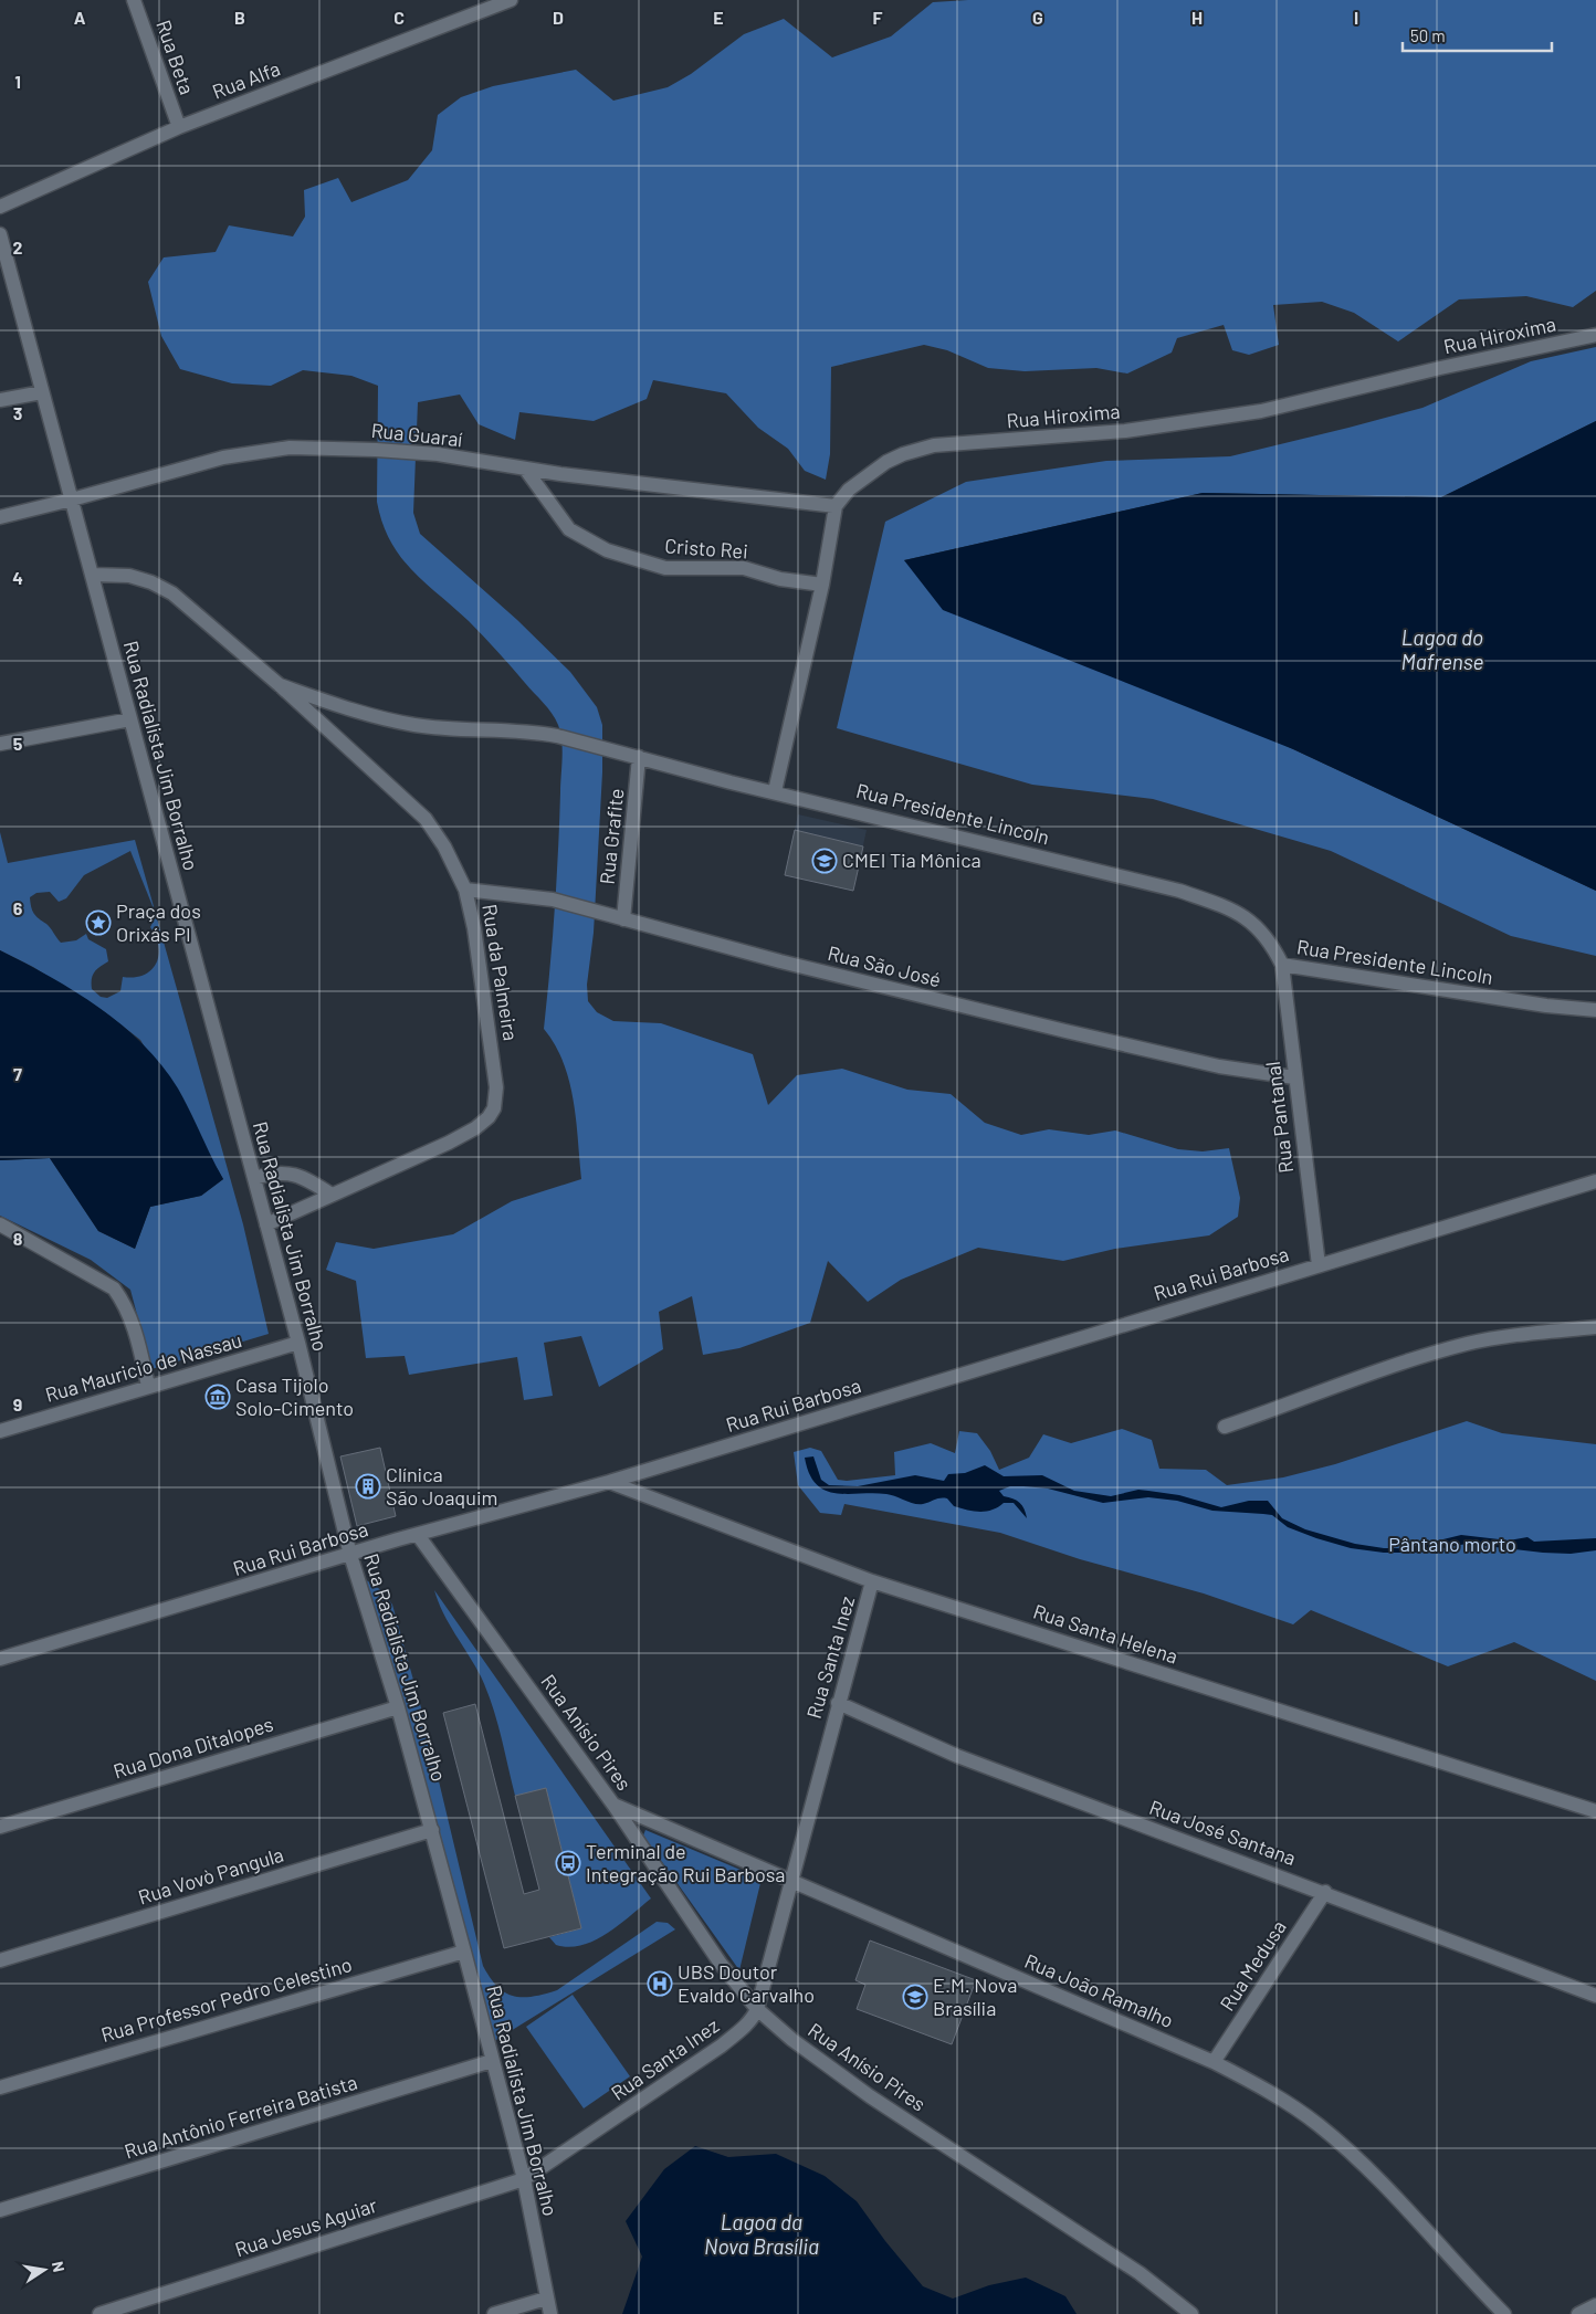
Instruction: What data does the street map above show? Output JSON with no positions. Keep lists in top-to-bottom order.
{
  "streets": {
    "street": [
      "Rua Beta",
      "Rua Alfa",
      "Rua Hiroxima",
      "Rua Guaraí",
      "Cristo Rei",
      "Rua Radialista Jim Borralho",
      "Rua Presidente Lincoln",
      "Rua Grafite",
      "Rua São José",
      "Rua da Palmeira",
      "Rua Pantanal",
      "Rua Rui Barbosa",
      "Rua Mauricio de Nassau",
      "Rua Santa Helena",
      "Rua Santa Inez",
      "Rua Anísio Pires",
      "Rua Dona Ditalopes",
      "Rua José Santana",
      "Rua Vovò Pangula",
      "Rua Medusa",
      "Rua João Ramalho",
      "Rua Professor Pedro Celestino",
      "Rua Antônio Ferreira Batista",
      "Rua Jesus Aguiar"
    ]
  },
  "crossings": [
    ["Rua Beta", "Rua Alfa"],
    ["Rua Hiroxima", "Rua Guaraí"],
    ["Rua Guaraí", "Cristo Rei"],
    ["Rua Guaraí", "Rua Radialista Jim Borralho"],
    ["Rua Radialista Jim Borralho", "Rua da Palmeira"],
    ["Rua Radialista Jim Borralho", "Rua Rui Barbosa"],
    ["Rua Radialista Jim Borralho", "Rua Mauricio de Nassau"],
    ["Rua Radialista Jim Borralho", "Rua Santa Inez"],
    ["Rua Radialista Jim Borralho", "Rua Dona Ditalopes"],
    ["Rua Radialista Jim Borralho", "Rua Vovò Pangula"],
    ["Rua Radialista Jim Borralho", "Rua Professor Pedro Celestino"],
    ["Rua Radialista Jim Borralho", "Rua Antônio Ferreira Batista"],
    ["Rua Radialista Jim Borralho", "Rua Jesus Aguiar"],
    ["Rua Presidente Lincoln", "Rua Grafite"],
    ["Rua Presidente Lincoln", "Rua da Palmeira"],
    ["Rua Presidente Lincoln", "Rua Pantanal"],
    ["Rua Grafite", "Rua São José"],
    ["Rua São José", "Rua da Palmeira"],
    ["Rua São José", "Rua Pantanal"],
    ["Rua Pantanal", "Rua Rui Barbosa"],
    ["Rua Rui Barbosa", "Rua Santa Helena"],
    ["Rua Rui Barbosa", "Rua Anísio Pires"],
    ["Rua Santa Helena", "Rua Santa Inez"],
    ["Rua Santa Inez", "Rua Anísio Pires"],
    ["Rua Santa Inez", "Rua José Santana"],
    ["Rua Santa Inez", "Rua João Ramalho"],
    ["Rua Santa Inez", "Rua Jesus Aguiar"],
    ["Rua Anísio Pires", "Rua João Ramalho"],
    ["Rua José Santana", "Rua Medusa"],
    ["Rua Medusa", "Rua João Ramalho"]
  ],
  "water": ["Lagoa do Mafrense", "Lagoa da Nova Brasília"],
  "parks": ["Pântano morto"],
  "places": {
    "school or university": ["CMEI Tia Mônica", "E.M. Nova Brasília"],
    "place": ["Praça dos Orixás PI"],
    "museum": ["Casa Tijolo Solo-Cimento"],
    "building": ["Clínica São Joaquim"],
    "bus stop": ["Terminal de Integração Rui Barbosa"],
    "hospital": ["UBS Doutor Evaldo Carvalho"]
  },
  "scale_bar": "50 m",
  "north": "right",
  "grid": {
    "columns": [
      "A",
      "B",
      "C",
      "D",
      "E",
      "F",
      "G",
      "H",
      "I"
    ],
    "rows": [
      "1",
      "2",
      "3",
      "4",
      "5",
      "6",
      "7",
      "8",
      "9"
    ]
  }
}
